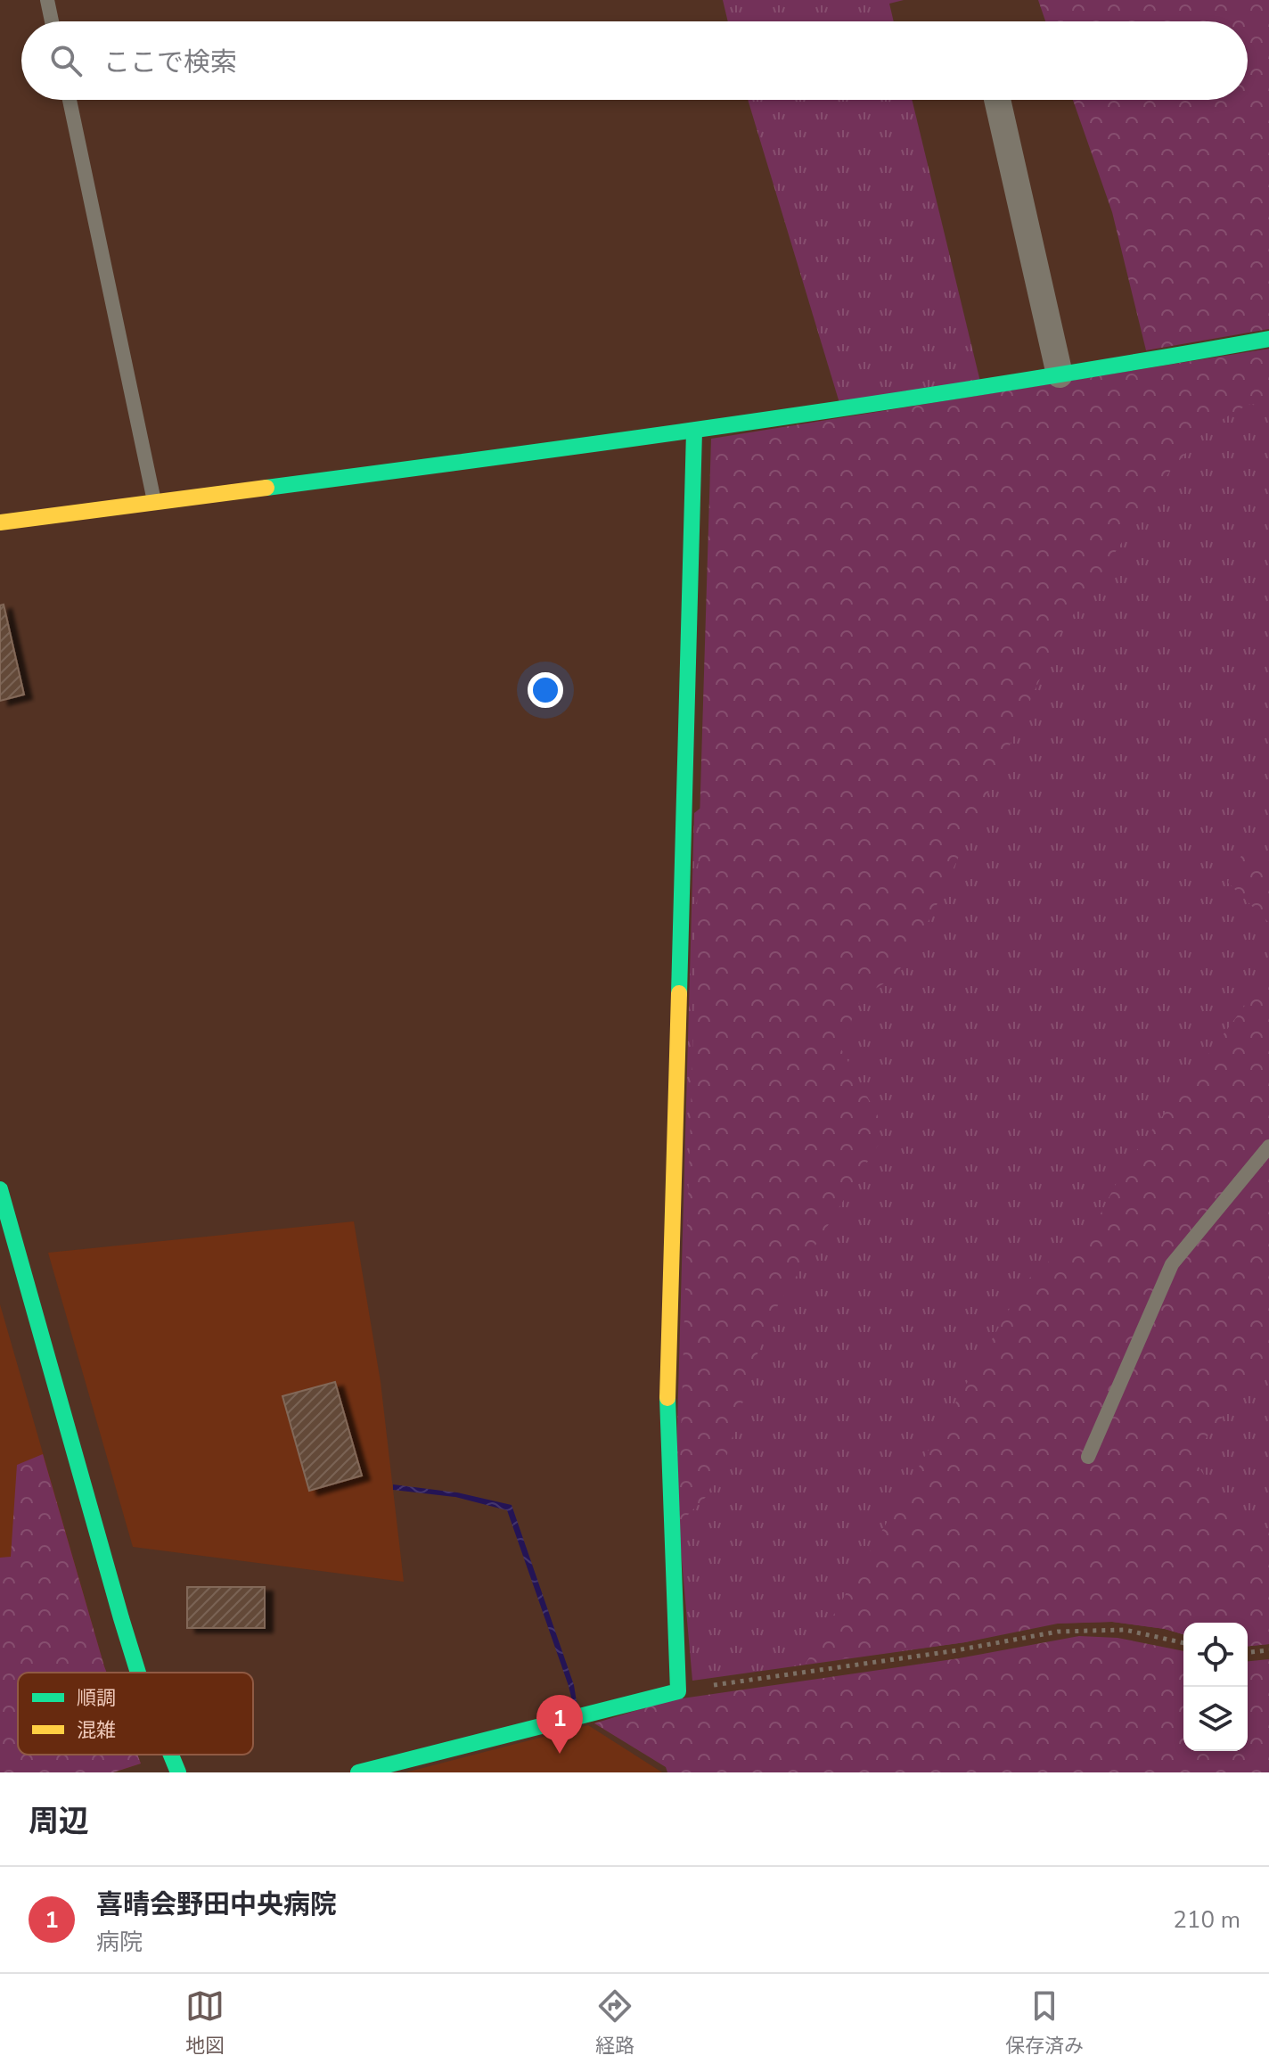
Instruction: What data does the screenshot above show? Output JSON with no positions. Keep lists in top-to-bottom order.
{
  "legend": ["順調", "混雑"],
  "page": {
    "search": "ここで検索",
    "pins": "1",
    "heading": "周辺",
    "list": [
      {
        "mark": "1",
        "name": "喜晴会野田中央病院",
        "note": "病院",
        "value": "210 m"
      }
    ],
    "nav": ["地図", "経路", "保存済み"]
  }
}
